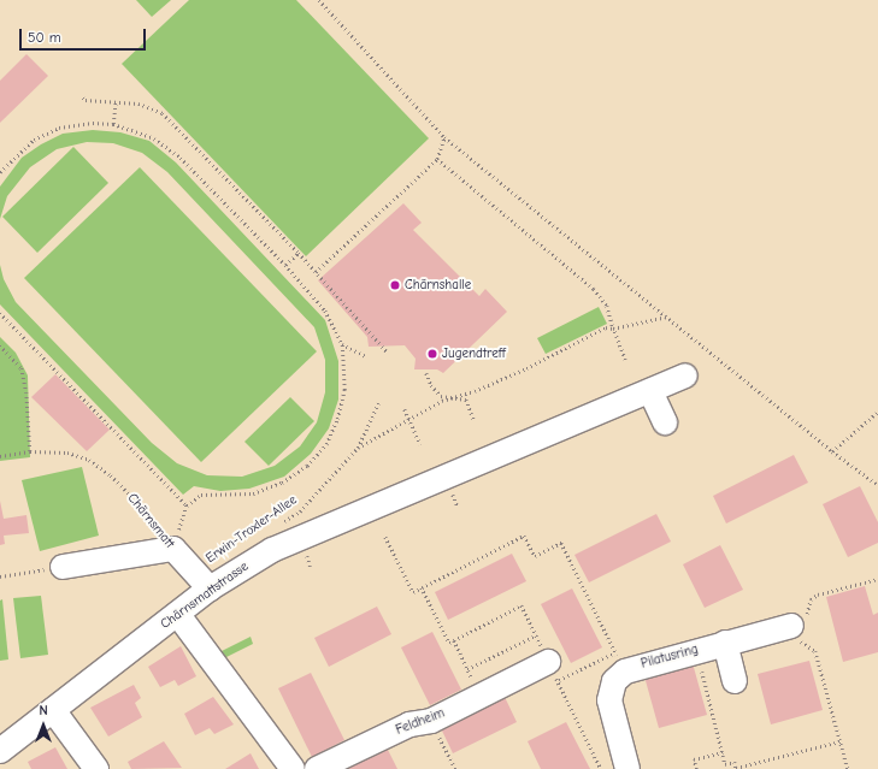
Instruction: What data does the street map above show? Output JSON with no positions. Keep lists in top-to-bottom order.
{
  "streets": {
    "street": [
      "Chärnsmatt",
      "Chärnsmattstrasse",
      "Pilatusring",
      "Feldheim"
    ],
    "path": ["Erwin-Troxler-Allee"]
  },
  "crossings": [
    ["Chärnsmatt", "Chärnsmattstrasse"]
  ],
  "places": ["Chärnshalle", "Jugendtreff"],
  "scale_bar": "50 m",
  "north": "top"
}
